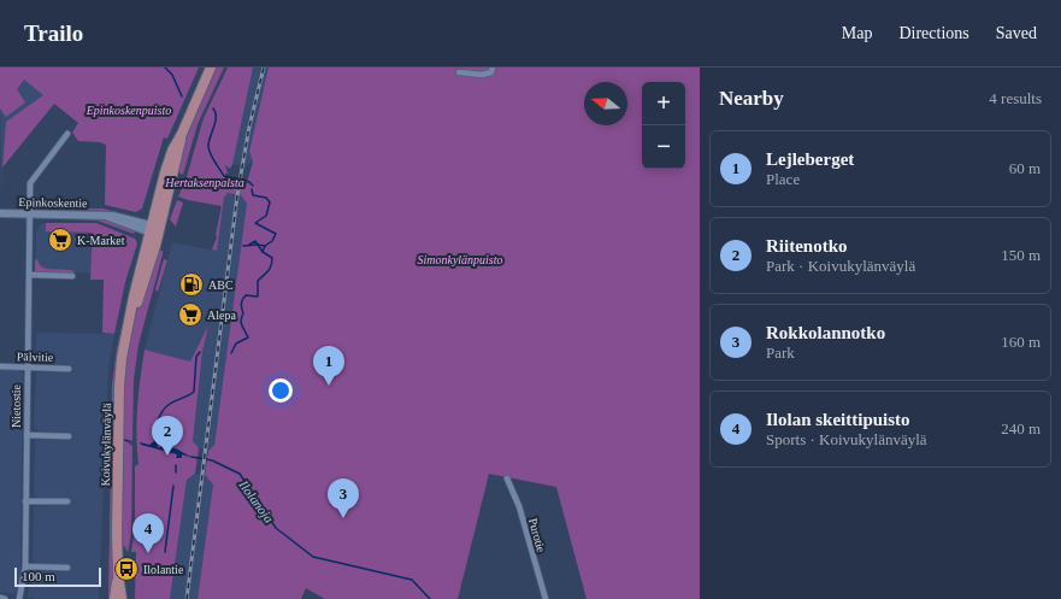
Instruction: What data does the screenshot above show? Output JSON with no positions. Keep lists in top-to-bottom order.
{
  "streets": {
    "main road": ["Koivukylänväylä"],
    "street": [
      "Epinkoskentie",
      "Pälvitie",
      "Nietostie",
      "Purotie"
    ]
  },
  "crossings": [
    ["Epinkoskentie", "Nietostie"],
    ["Epinkoskentie", "Koivukylänväylä"],
    ["Pälvitie", "Nietostie"]
  ],
  "water": ["Ilolanoja"],
  "parks": ["Epinkoskenpuisto", "Hertaksenpalsta", "Simonkylänpuisto"],
  "places": {
    "supermarket": ["K-Market", "Alepa"],
    "fuel station": ["ABC"],
    "bus stop": ["Ilolantie"]
  },
  "scale_bar": "100 m",
  "north": "left",
  "page": {
    "header": "Trailo",
    "nav": ["Map", "Directions", "Saved"],
    "heading": ["Nearby", "4 results"],
    "map_buttons": ["+", "−"],
    "list": [
      {
        "mark": "1",
        "name": "Lejleberget",
        "note": "Place",
        "value": "60 m"
      },
      {
        "mark": "2",
        "name": "Riitenotko",
        "note": "Park · Koivukylänväylä",
        "value": "150 m"
      },
      {
        "mark": "3",
        "name": "Rokkolannotko",
        "note": "Park",
        "value": "160 m"
      },
      {
        "mark": "4",
        "name": "Ilolan skeittipuisto",
        "note": "Sports · Koivukylänväylä",
        "value": "240 m"
      }
    ],
    "pins": [
      "1",
      "2",
      "3",
      "4"
    ],
    "scale": "100 m"
  }
}
